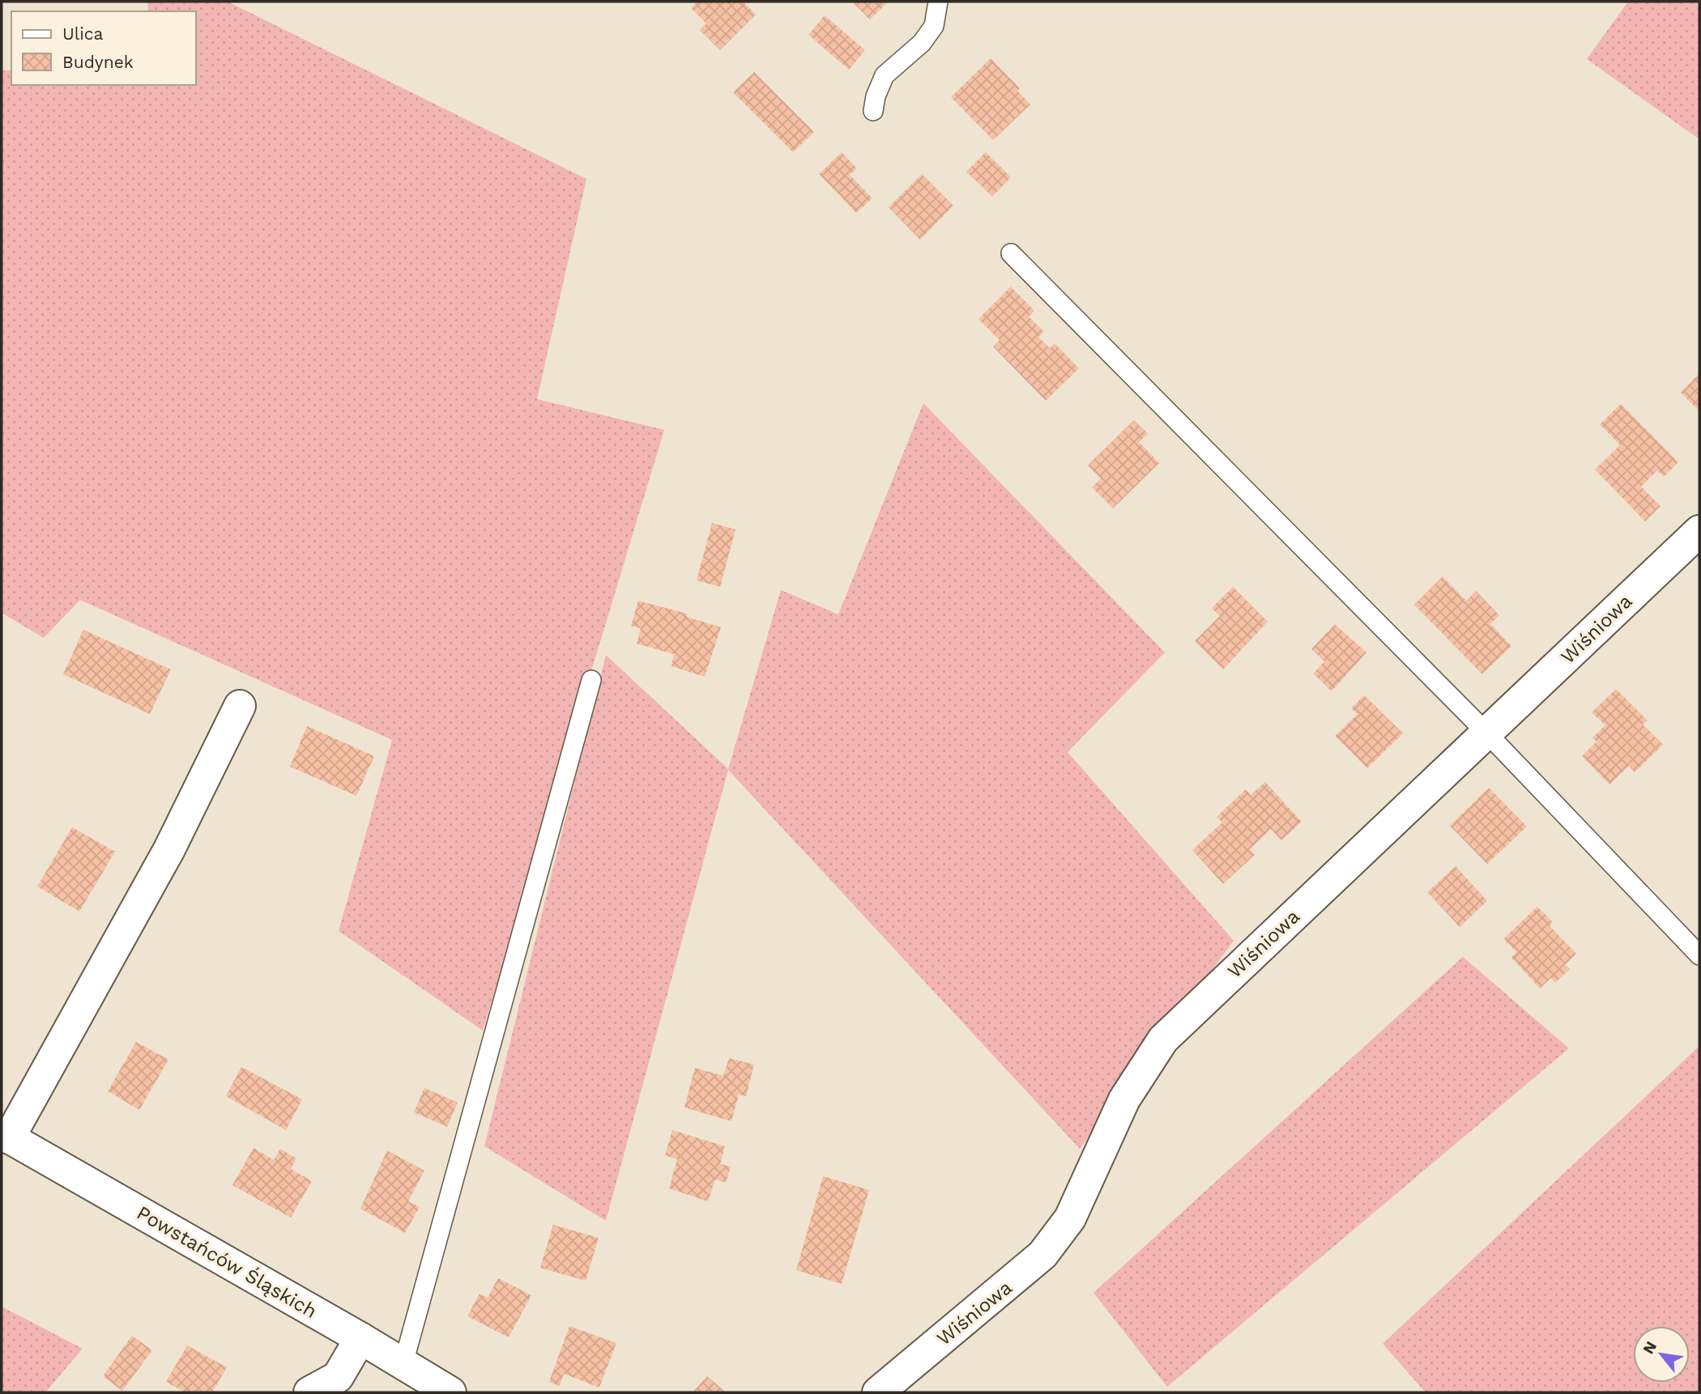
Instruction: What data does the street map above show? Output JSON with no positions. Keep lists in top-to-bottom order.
{
  "streets": {
    "street": ["Wiśniowa", "Powstańców Śląskich"]
  },
  "legend": ["Ulica", "Budynek"],
  "north": "top left"
}
